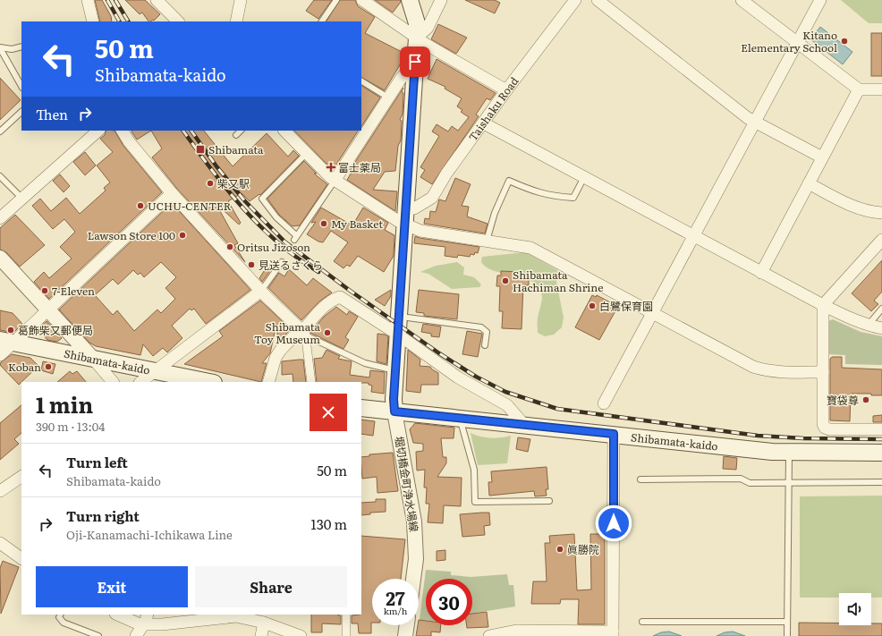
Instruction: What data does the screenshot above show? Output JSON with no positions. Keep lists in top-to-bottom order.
{
  "streets": {
    "main road": ["Shibamata-kaido"],
    "street": ["Taishaku Road", "堀切橋金町浄水場線"]
  },
  "crossings": [
    ["Shibamata-kaido", "堀切橋金町浄水場線"]
  ],
  "places": {
    "other": [
      "Kitano Elementary School",
      "柴又駅",
      "UCHU-CENTER",
      "My Basket",
      "Lawson Store 100",
      "Oritsu Jizoson",
      "見送るさくら",
      "Shibamata Hachiman Shrine",
      "7-Eleven",
      "白鷺保育園",
      "葛飾柴又郵便局",
      "Shibamata Toy Museum",
      "Koban",
      "寶袋尊",
      "眞勝院"
    ],
    "transit": ["Shibamata"],
    "health": ["富士薬局"]
  },
  "page": {
    "turn": ["50 m", "Shibamata-kaido"],
    "then": "Then",
    "heading": ["1 min", "390 m · 13:04"],
    "list": [
      {
        "name": "Turn left",
        "note": "Shibamata-kaido",
        "value": "50 m"
      },
      {
        "name": "Turn right",
        "note": "Oji-Kanamachi-Ichikawa Line",
        "value": "130 m"
      }
    ],
    "buttons": ["Exit", "Share"],
    "speed": "27 km/h",
    "limit": "30"
  }
}
